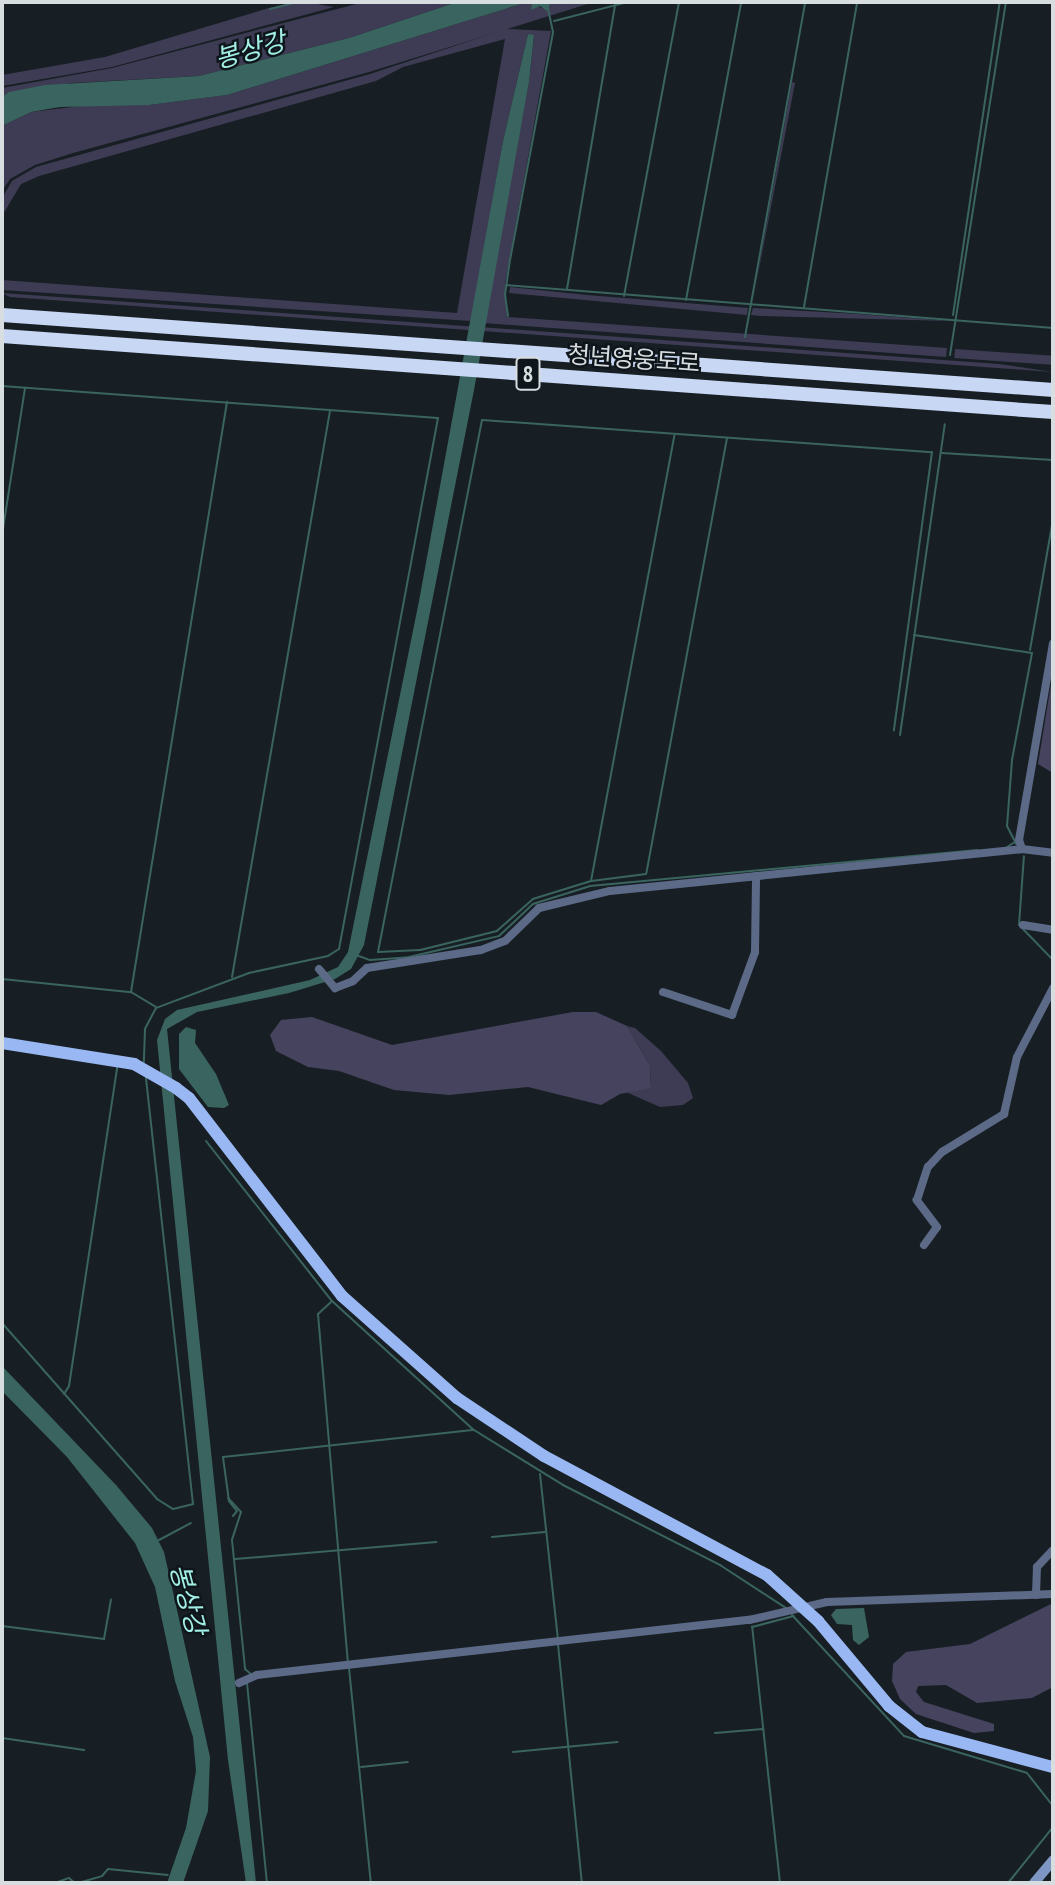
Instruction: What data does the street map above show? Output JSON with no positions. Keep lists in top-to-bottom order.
{
  "streets": {
    "highway": ["청년영웅도로", "8"]
  },
  "water": ["봉상강"]
}
